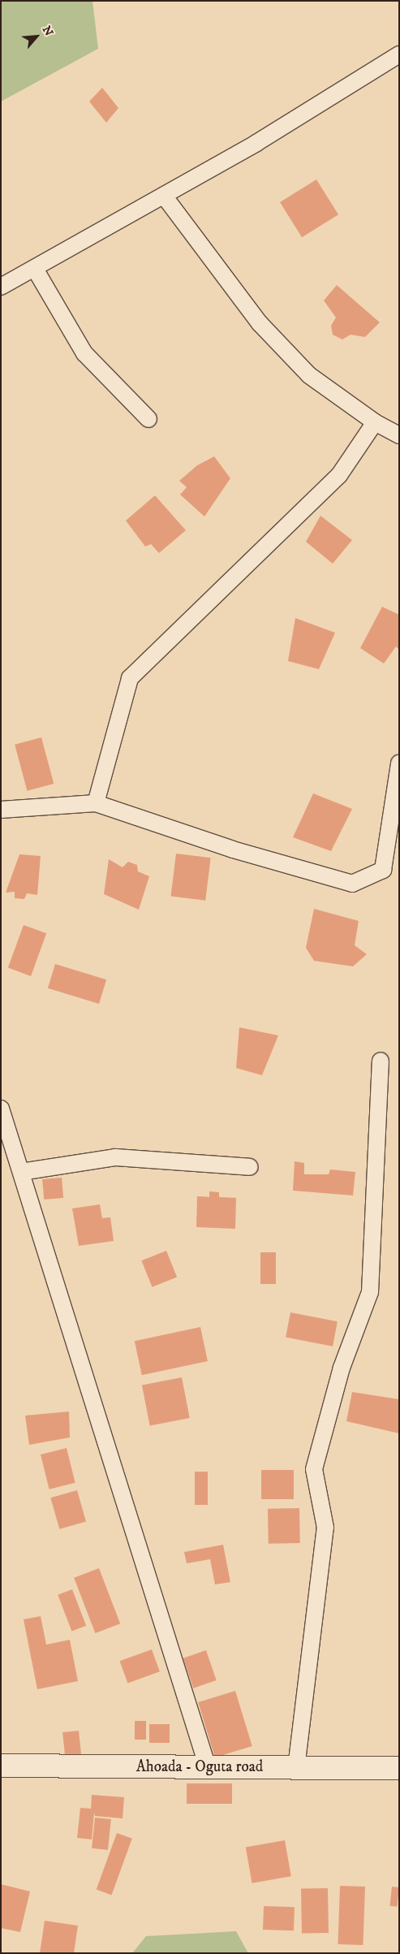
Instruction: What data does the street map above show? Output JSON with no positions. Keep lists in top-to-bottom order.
{
  "streets": {
    "main road": ["Ahoada - Oguta road"]
  },
  "north": "top right"
}
